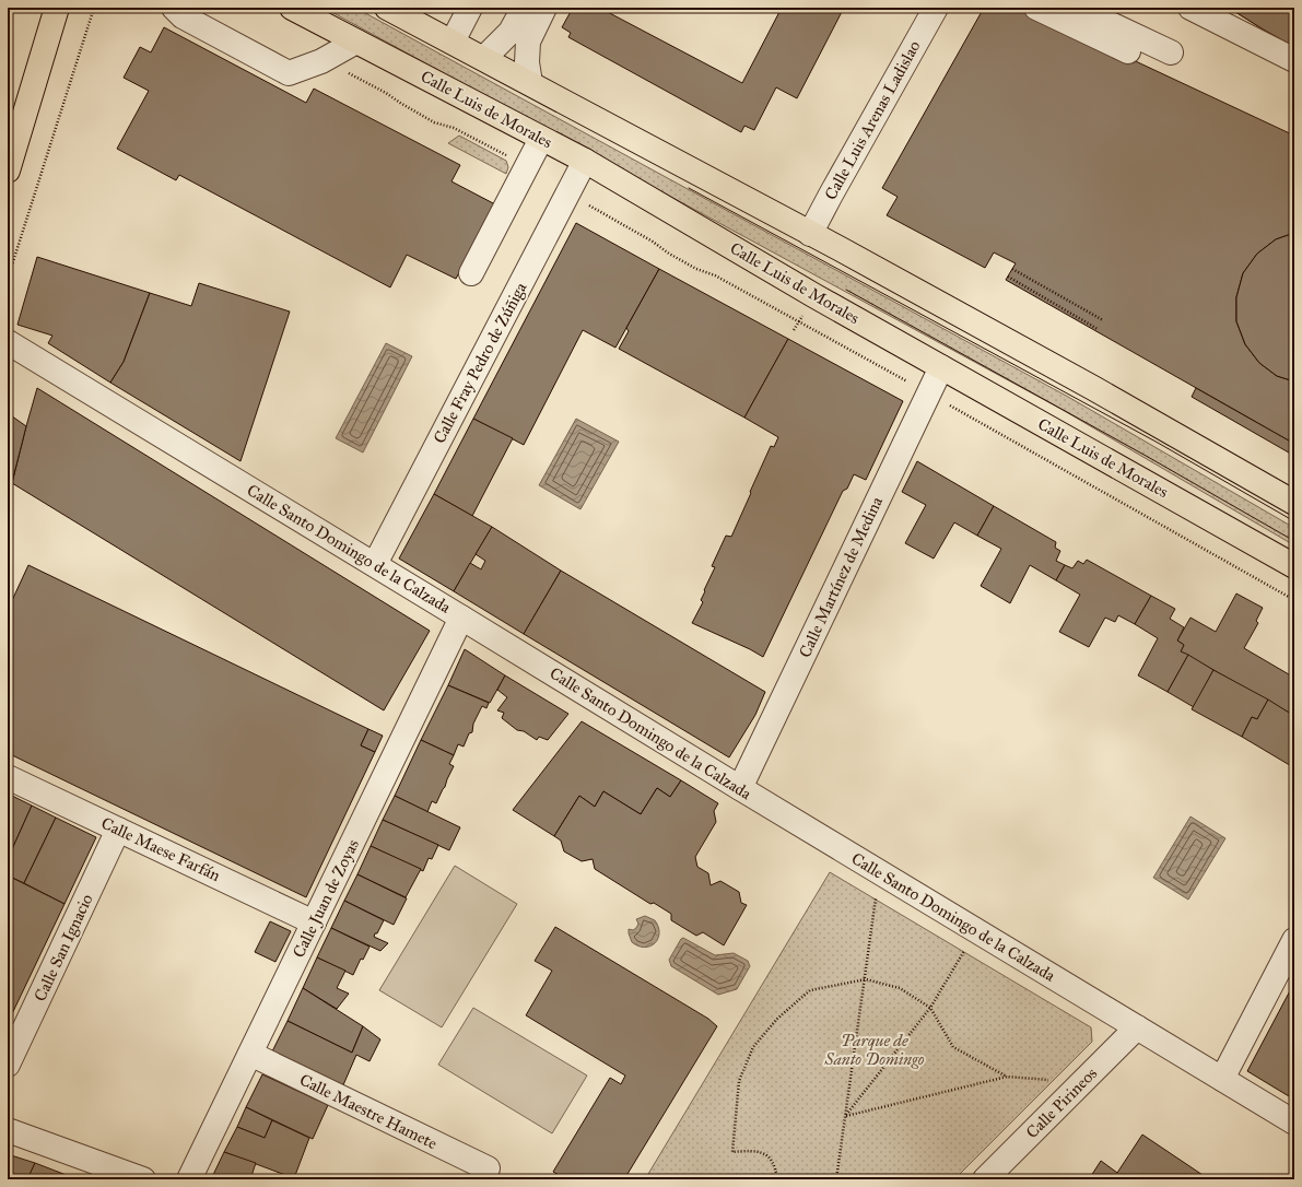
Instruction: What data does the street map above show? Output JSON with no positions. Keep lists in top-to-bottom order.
{
  "streets": {
    "main road": ["Calle Luis de Morales"],
    "street": [
      "Calle Luis Arenas Ladislao",
      "Calle Fray Pedro de Zúñiga",
      "Calle Santo Domingo de la Calzada",
      "Calle Martínez de Medina",
      "Calle Maese Farfán",
      "Calle Juan de Zoyas",
      "Calle San Ignacio",
      "Calle Pirineos",
      "Calle Maestre Hamete"
    ]
  },
  "crossings": [
    ["Calle Luis de Morales", "Calle Fray Pedro de Zúñiga"],
    ["Calle Luis de Morales", "Calle Martínez de Medina"],
    ["Calle Fray Pedro de Zúñiga", "Calle Santo Domingo de la Calzada"],
    ["Calle Santo Domingo de la Calzada", "Calle Martínez de Medina"],
    ["Calle Santo Domingo de la Calzada", "Calle Juan de Zoyas"],
    ["Calle Santo Domingo de la Calzada", "Calle Pirineos"],
    ["Calle Maese Farfán", "Calle Juan de Zoyas"],
    ["Calle Maese Farfán", "Calle San Ignacio"],
    ["Calle Juan de Zoyas", "Calle Maestre Hamete"]
  ],
  "parks": ["Parque de Santo Domingo"]
}
